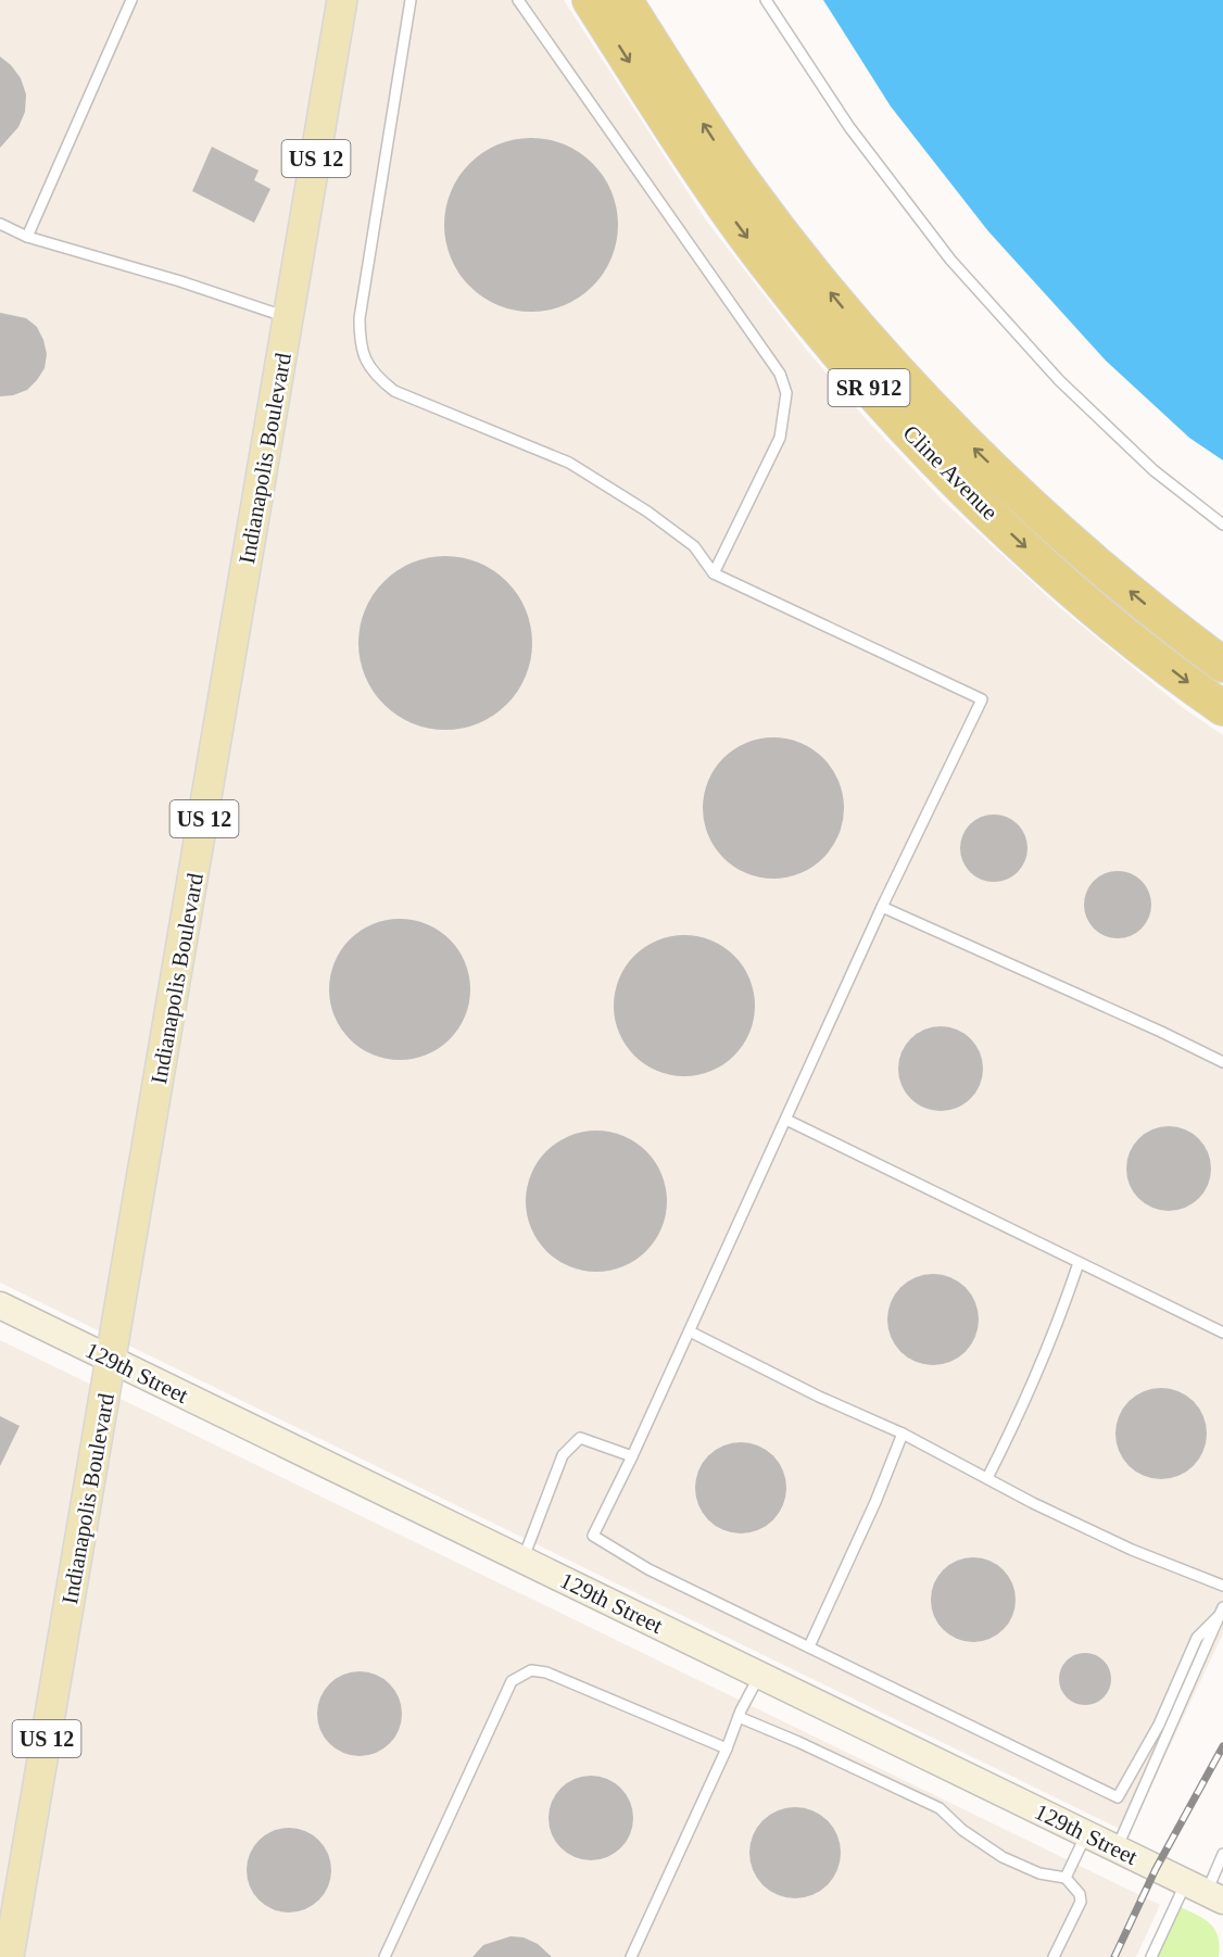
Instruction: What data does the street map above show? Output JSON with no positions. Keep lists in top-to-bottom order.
{
  "streets": {
    "highway": ["SR 912", "Cline Avenue"],
    "main road": ["US 12", "Indianapolis Boulevard", "129th Street"]
  },
  "crossings": [
    ["Indianapolis Boulevard", "129th Street"]
  ]
}
